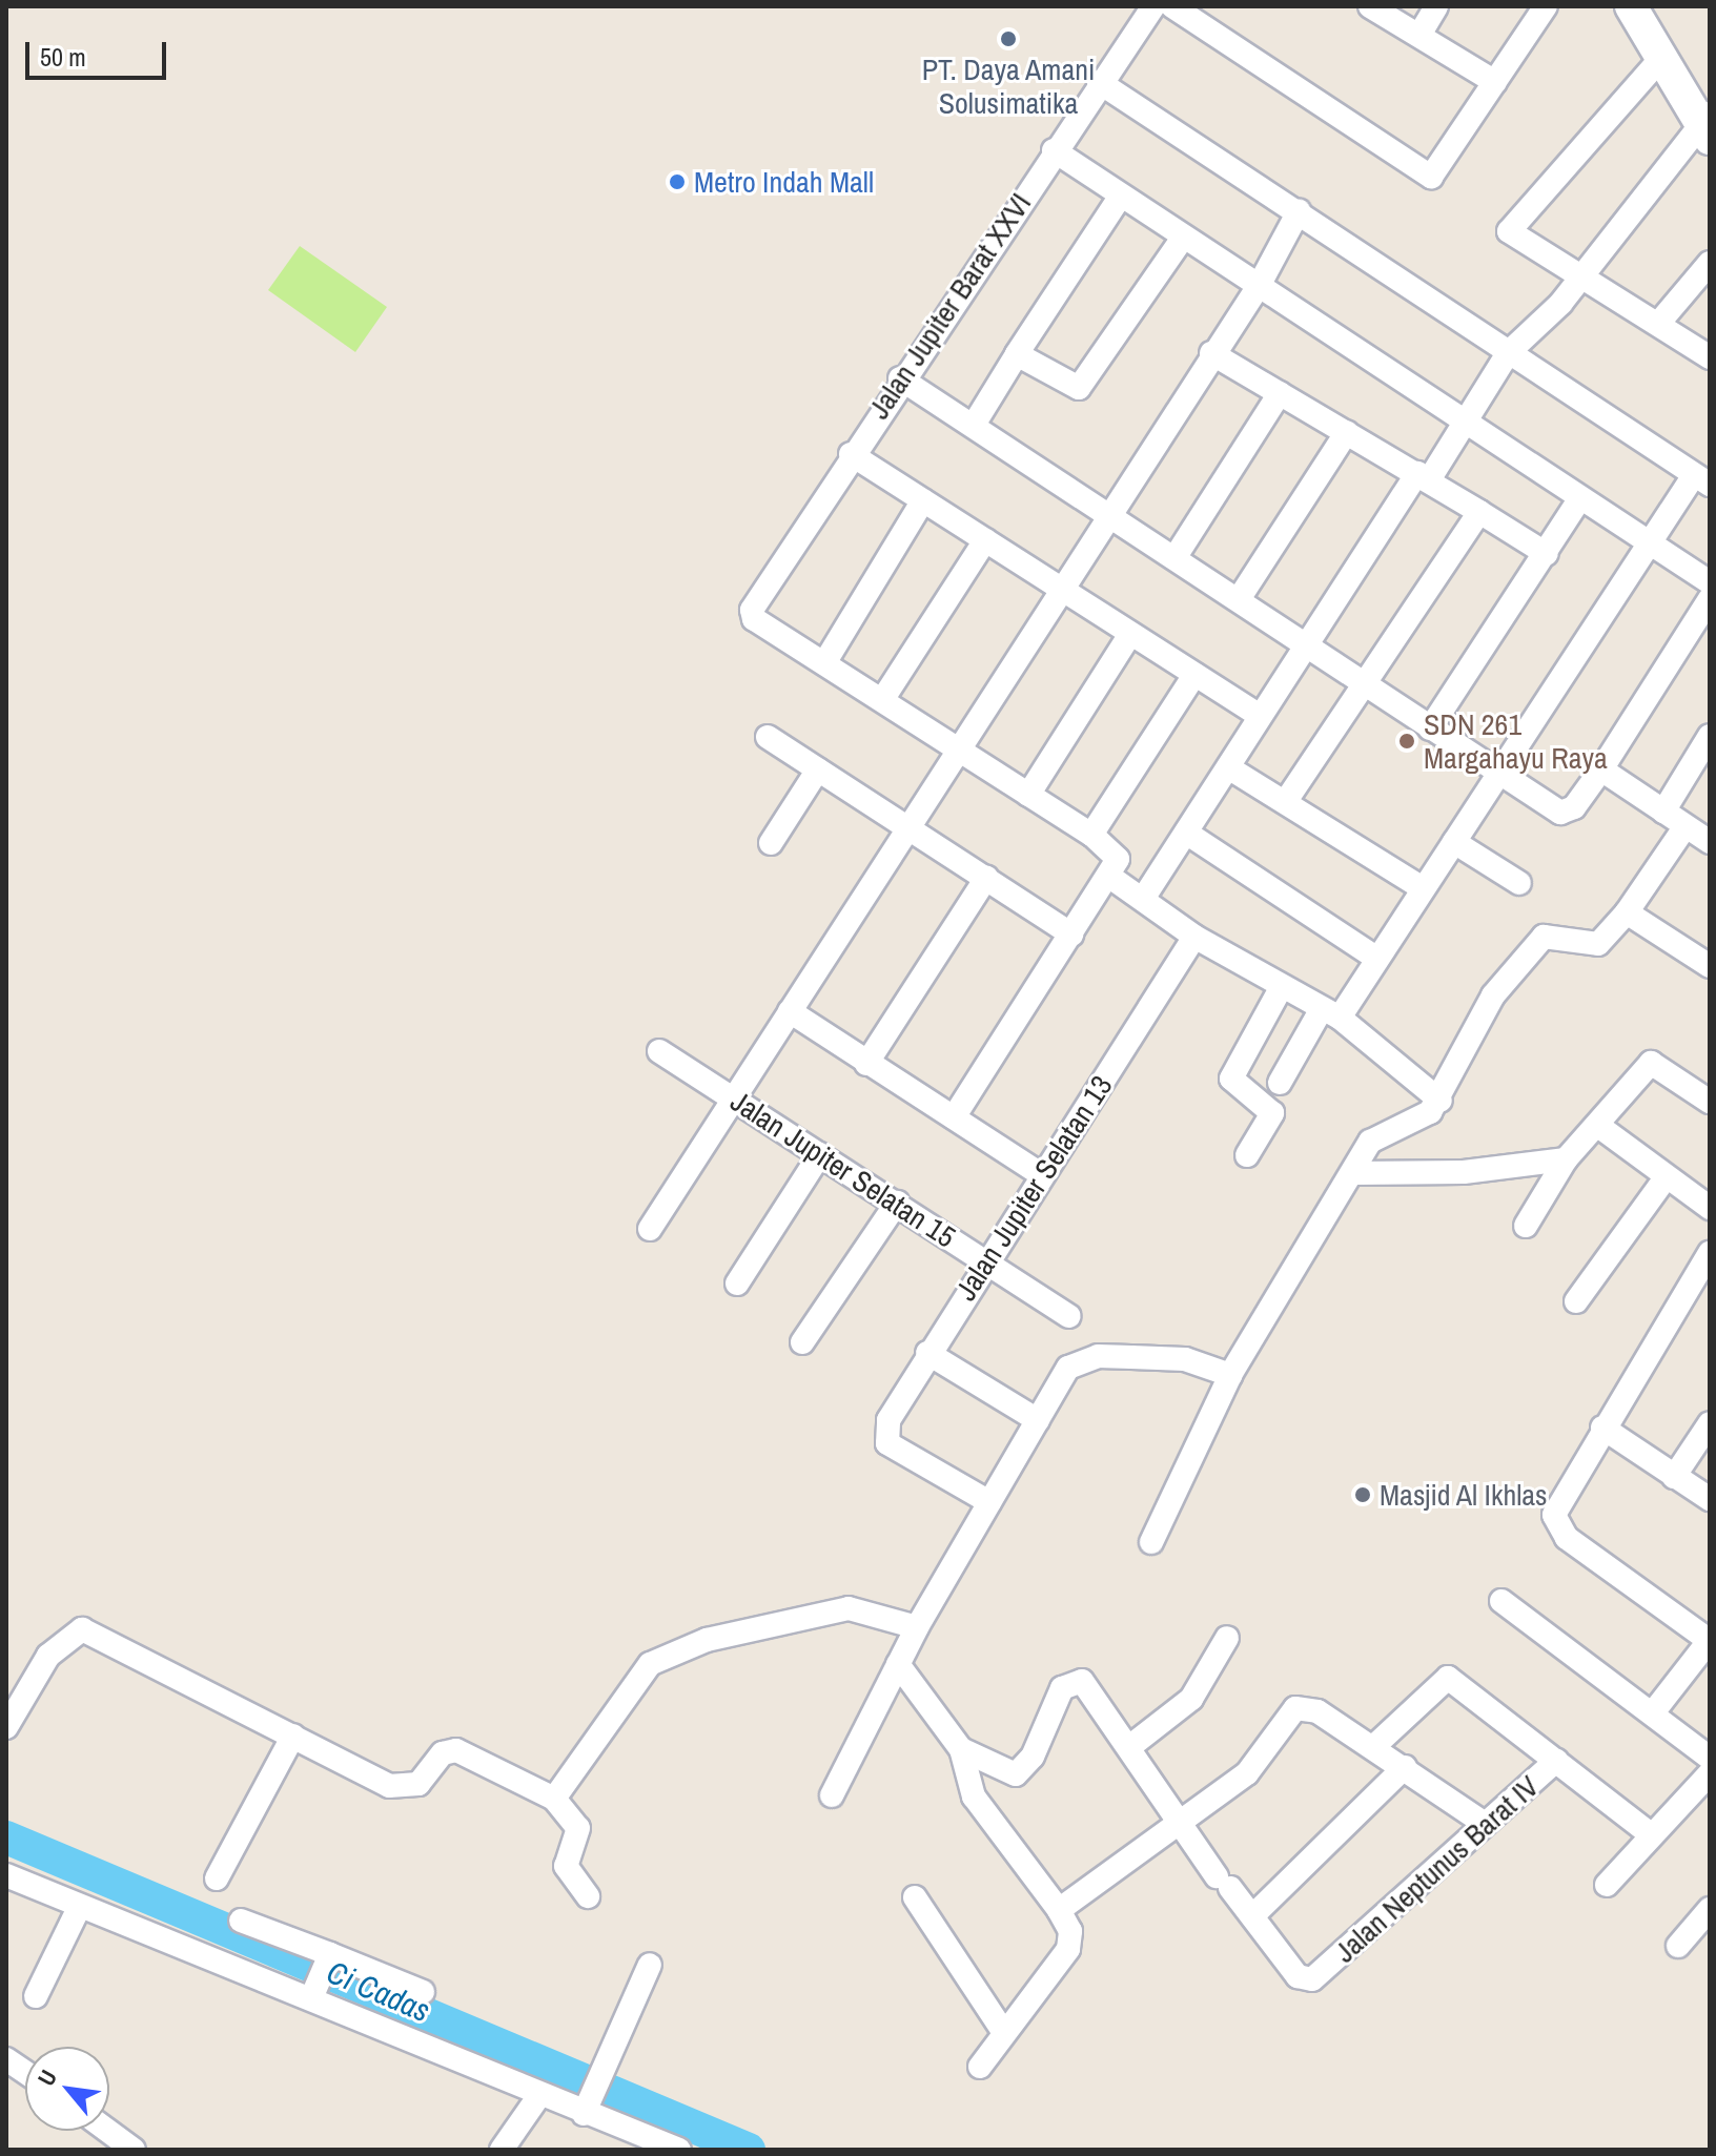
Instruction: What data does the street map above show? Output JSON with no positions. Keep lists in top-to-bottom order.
{
  "streets": {
    "street": [
      "Jalan Jupiter Barat XXVI",
      "Jalan Jupiter Selatan 15",
      "Jalan Jupiter Selatan 13",
      "Jalan Neptunus Barat IV"
    ]
  },
  "crossings": [
    ["Jalan Jupiter Selatan 15", "Jalan Jupiter Selatan 13"]
  ],
  "water": ["Ci Cadas"],
  "places": [
    "PT. Daya Amani Solusimatika",
    "Metro Indah Mall",
    "SDN 261 Margahayu Raya",
    "Masjid Al Ikhlas"
  ],
  "scale_bar": "50 m",
  "north": "top left"
}
